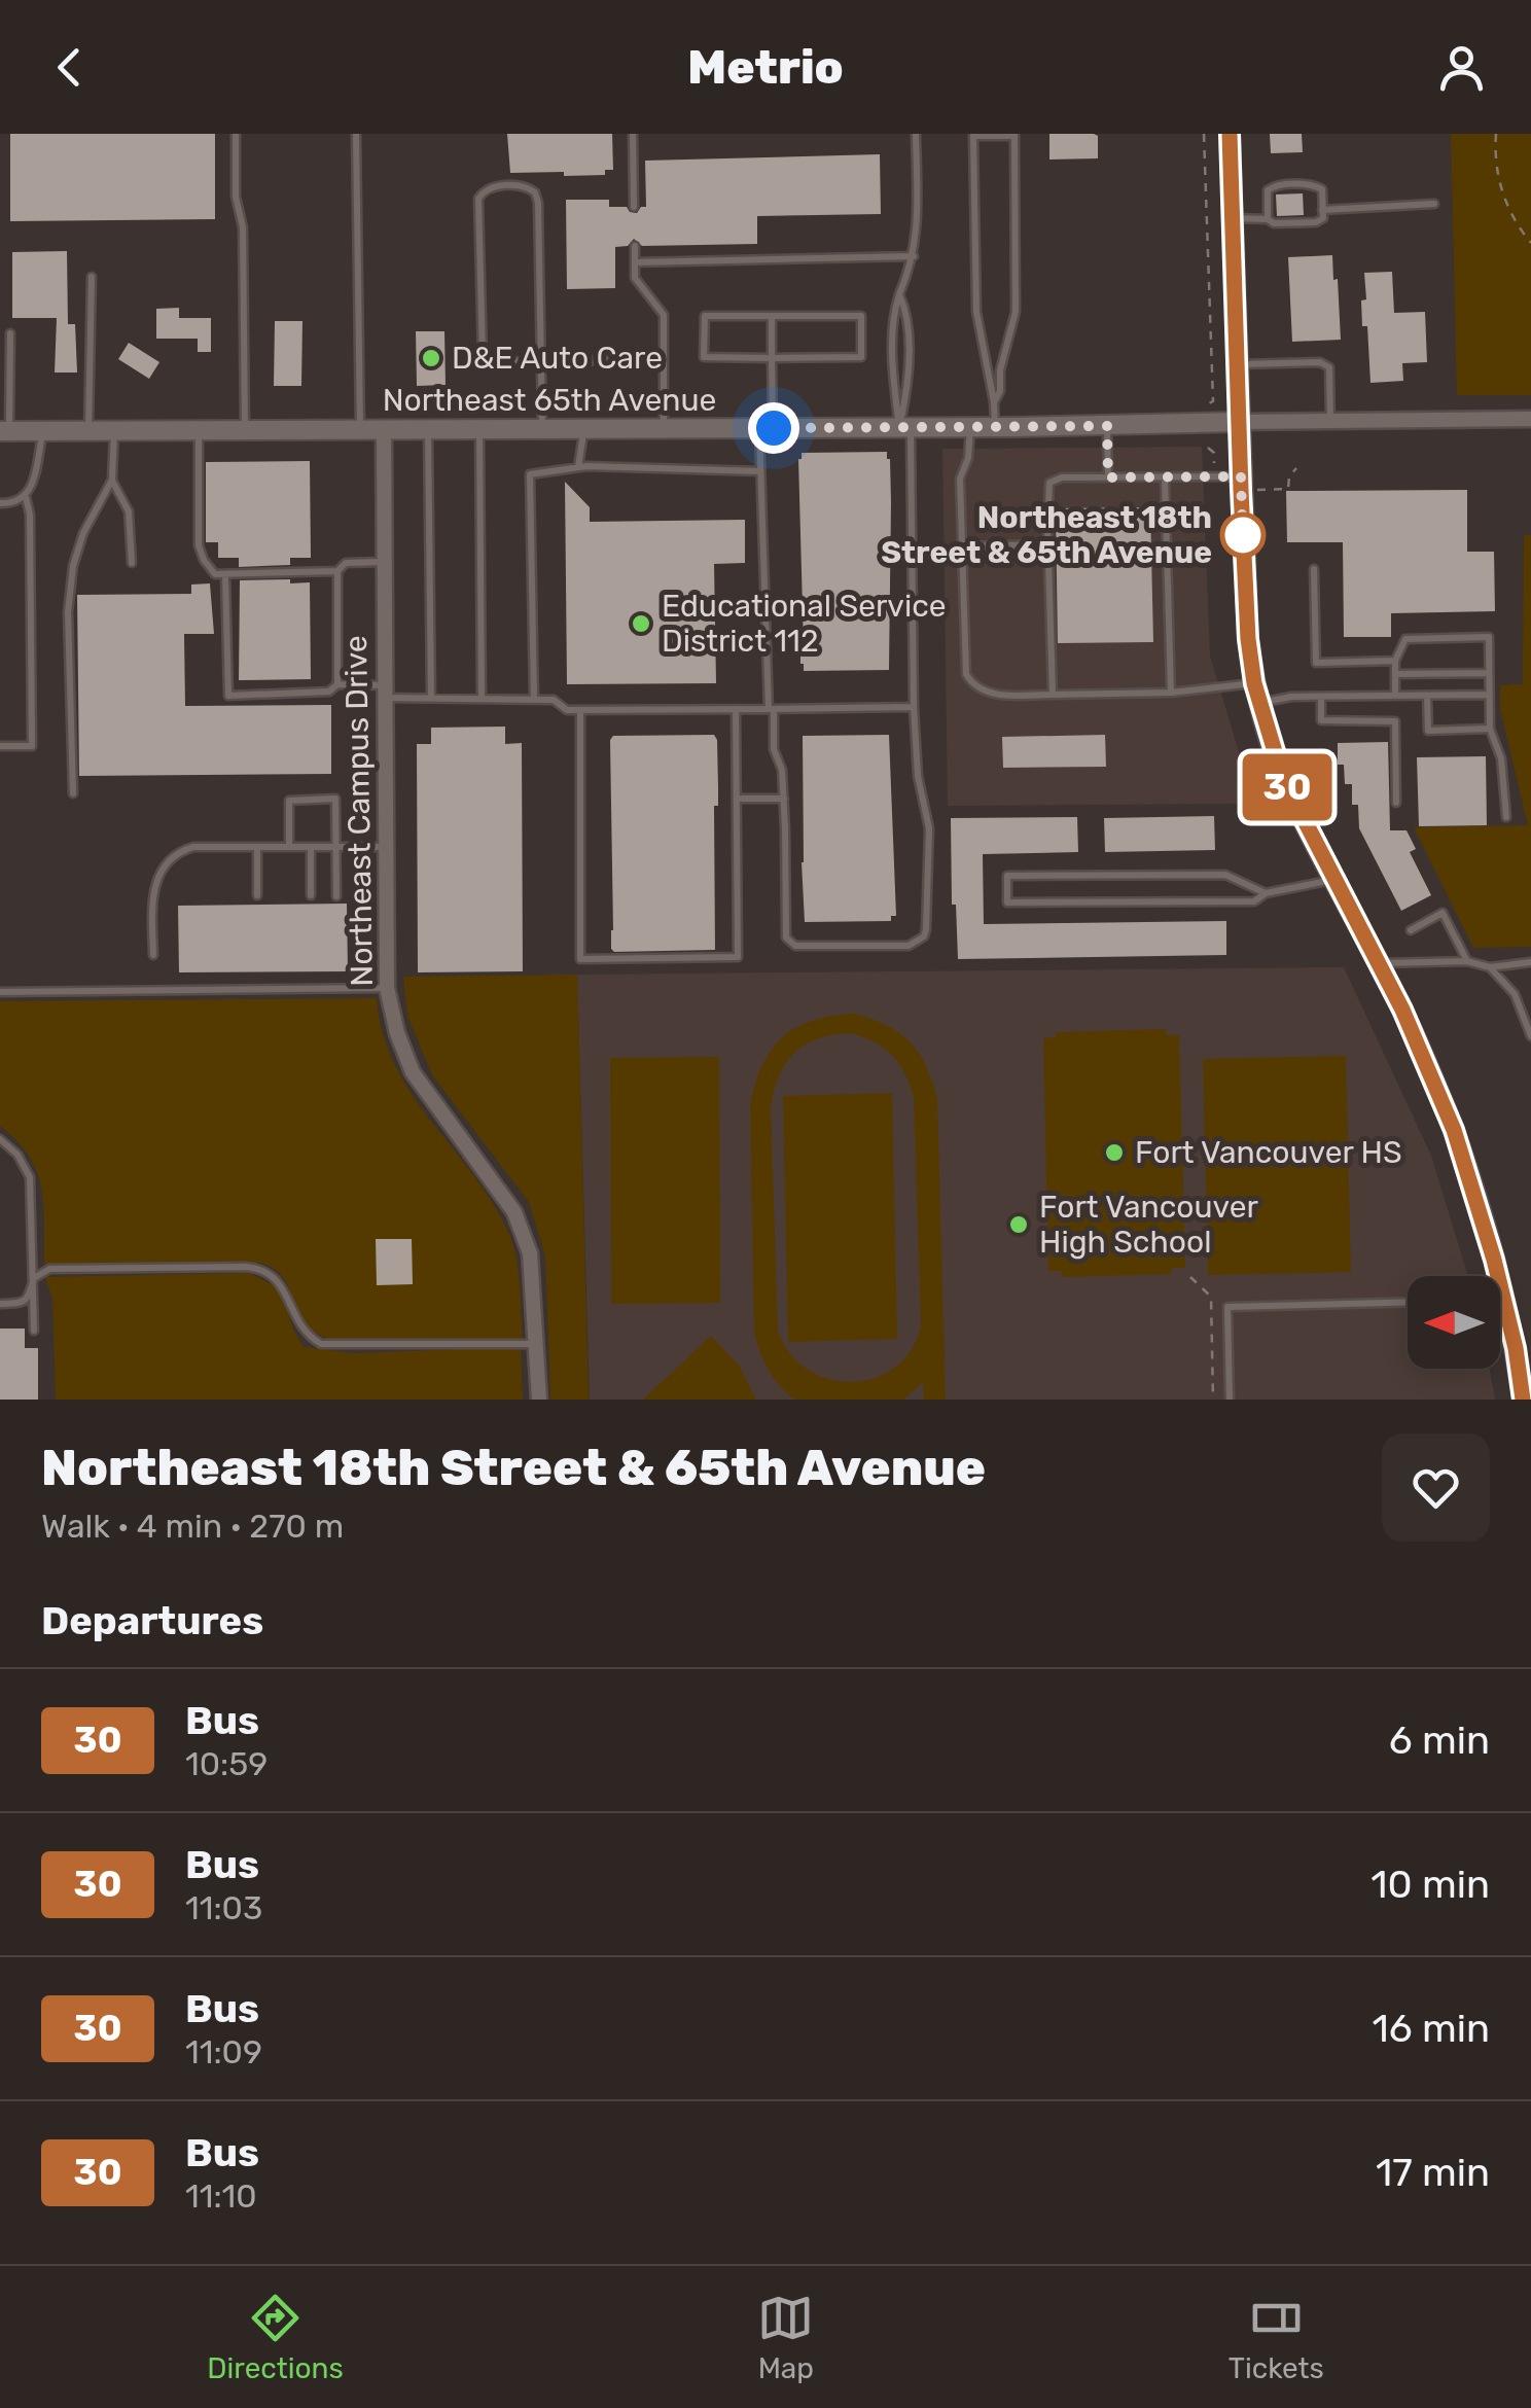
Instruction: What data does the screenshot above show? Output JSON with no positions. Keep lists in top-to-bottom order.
{
  "streets": {
    "street": ["Northeast 65th Avenue", "Northeast Campus Drive"]
  },
  "crossings": [
    ["Northeast 65th Avenue", "Northeast Campus Drive"]
  ],
  "places": [
    "D&E Auto Care",
    "Northeast 18th Street & 65th Avenue",
    "Educational Service District 112",
    "Fort Vancouver HS",
    "Fort Vancouver High School"
  ],
  "lines": ["bus line 30"],
  "north": "left",
  "page": {
    "header": "Metrio",
    "on_map": "30",
    "heading": [
      ["Northeast 18th Street & 65th Avenue", "Walk · 4 min · 270 m"],
      "Departures"
    ],
    "list": [
      {
        "mark": "30",
        "name": "Bus",
        "note": "10:59",
        "value": "6 min"
      },
      {
        "mark": "30",
        "name": "Bus",
        "note": "11:03",
        "value": "10 min"
      },
      {
        "mark": "30",
        "name": "Bus",
        "note": "11:09",
        "value": "16 min"
      },
      {
        "mark": "30",
        "name": "Bus",
        "note": "11:10",
        "value": "17 min"
      }
    ],
    "tabs": ["Directions", "Map", "Tickets"]
  }
}
